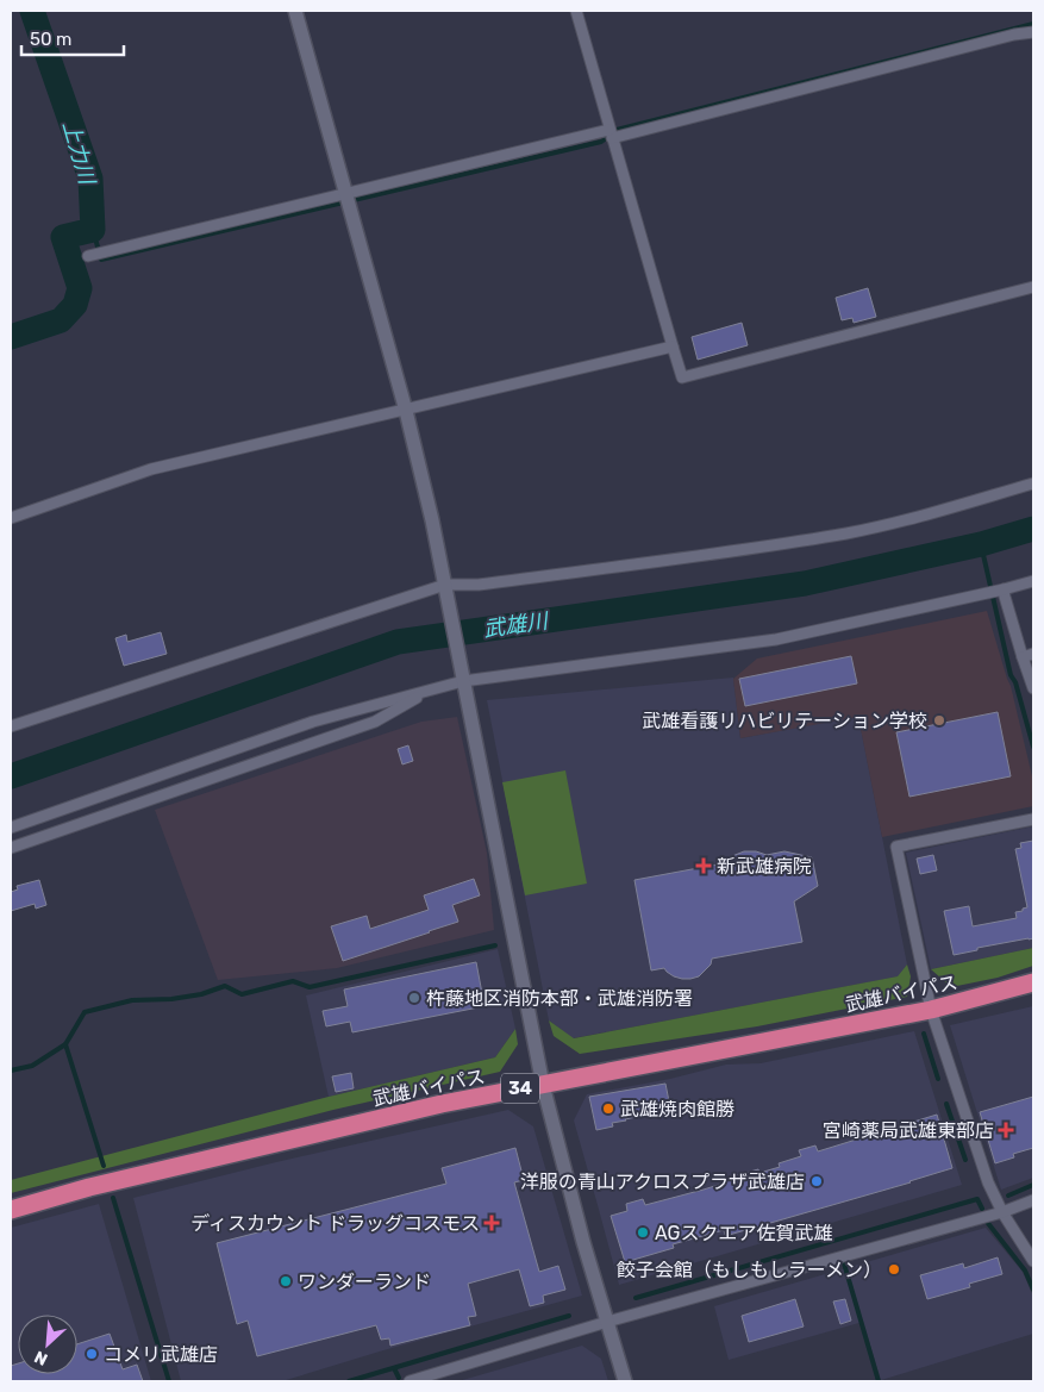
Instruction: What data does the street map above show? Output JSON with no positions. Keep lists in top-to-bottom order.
{
  "streets": {
    "highway": ["武雄バイパス", "34"]
  },
  "water": ["上力川", "武雄川"],
  "places": {
    "other": [
      "武雄看護リハビリテーション学校",
      "杵藤地区消防本部・武雄消防署",
      "武雄焼肉館勝",
      "洋服の青山アクロスプラザ武雄店",
      "AGスクエア佐賀武雄",
      "餃子会館（もしもしラーメン）",
      "ワンダーランド",
      "コメリ武雄店"
    ],
    "health": ["新武雄病院", "宮崎薬局武雄東部店", "ディスカウント ドラッグコスモス"]
  },
  "scale_bar": "50 m",
  "north": "bottom left"
}
